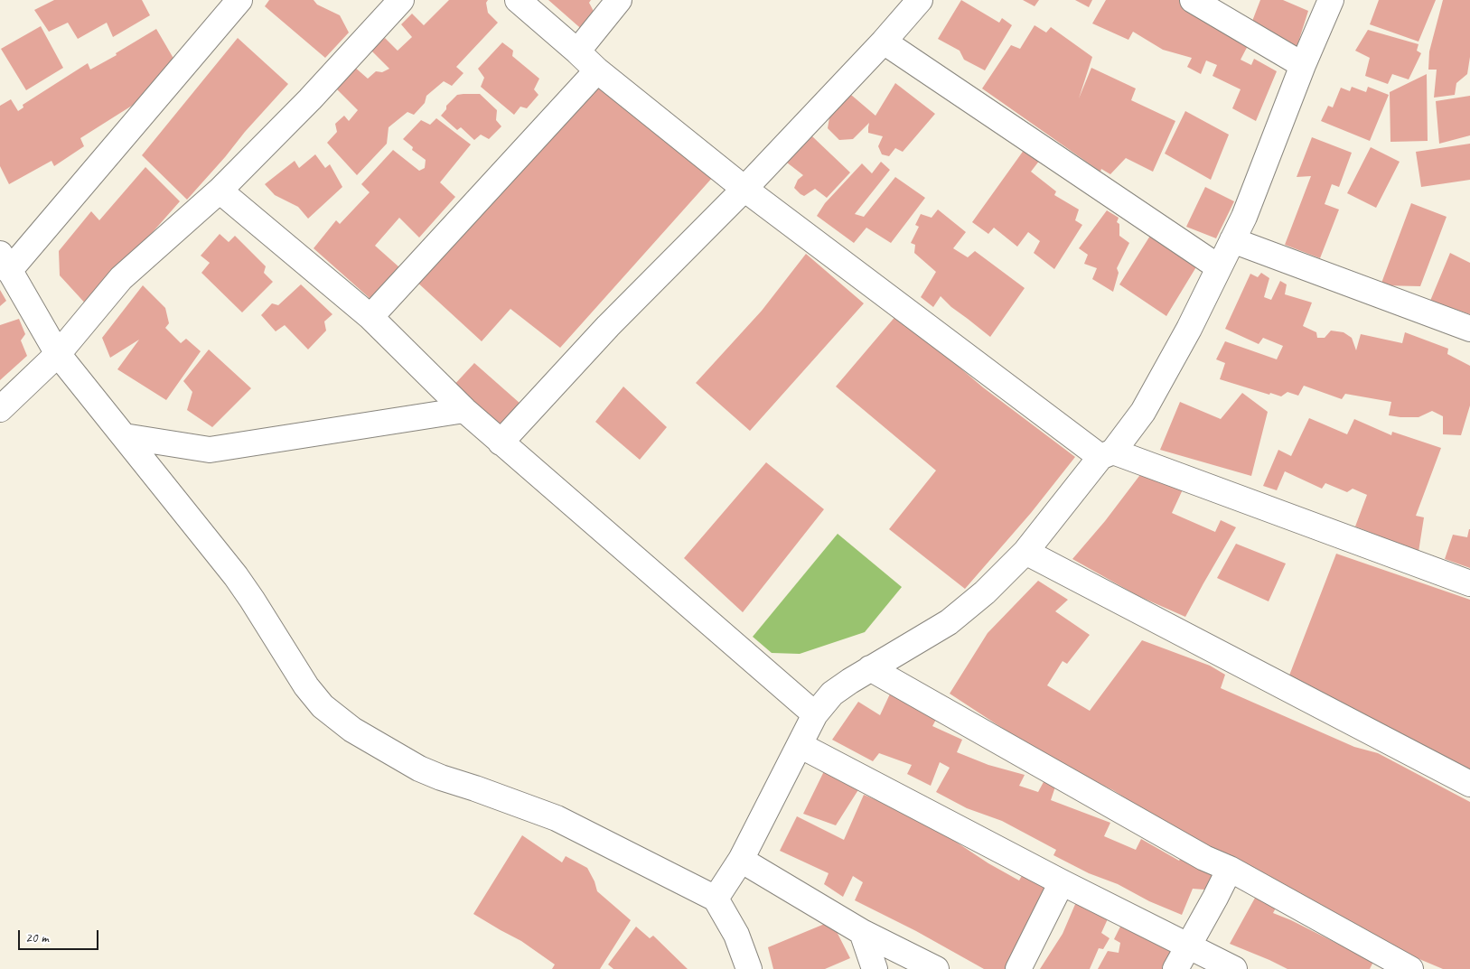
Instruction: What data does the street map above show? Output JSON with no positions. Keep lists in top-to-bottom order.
{
  "scale_bar": "20 m"
}
